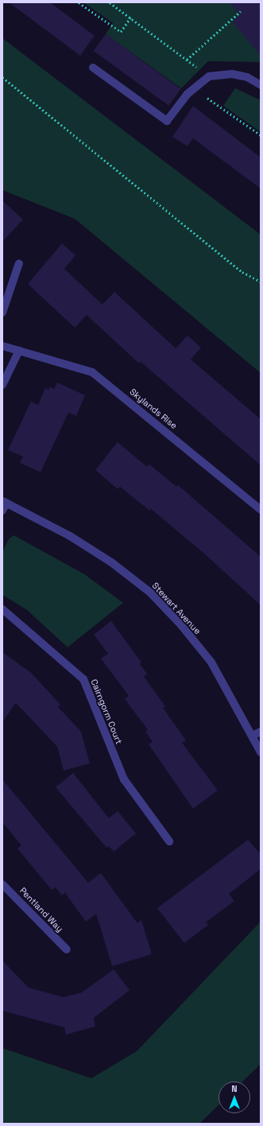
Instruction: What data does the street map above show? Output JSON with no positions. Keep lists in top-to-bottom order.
{
  "streets": {
    "street": [
      "Skylands Rise",
      "Stewart Avenue",
      "Cairngorm Court",
      "Pentland Way"
    ]
  },
  "north": "top"
}
